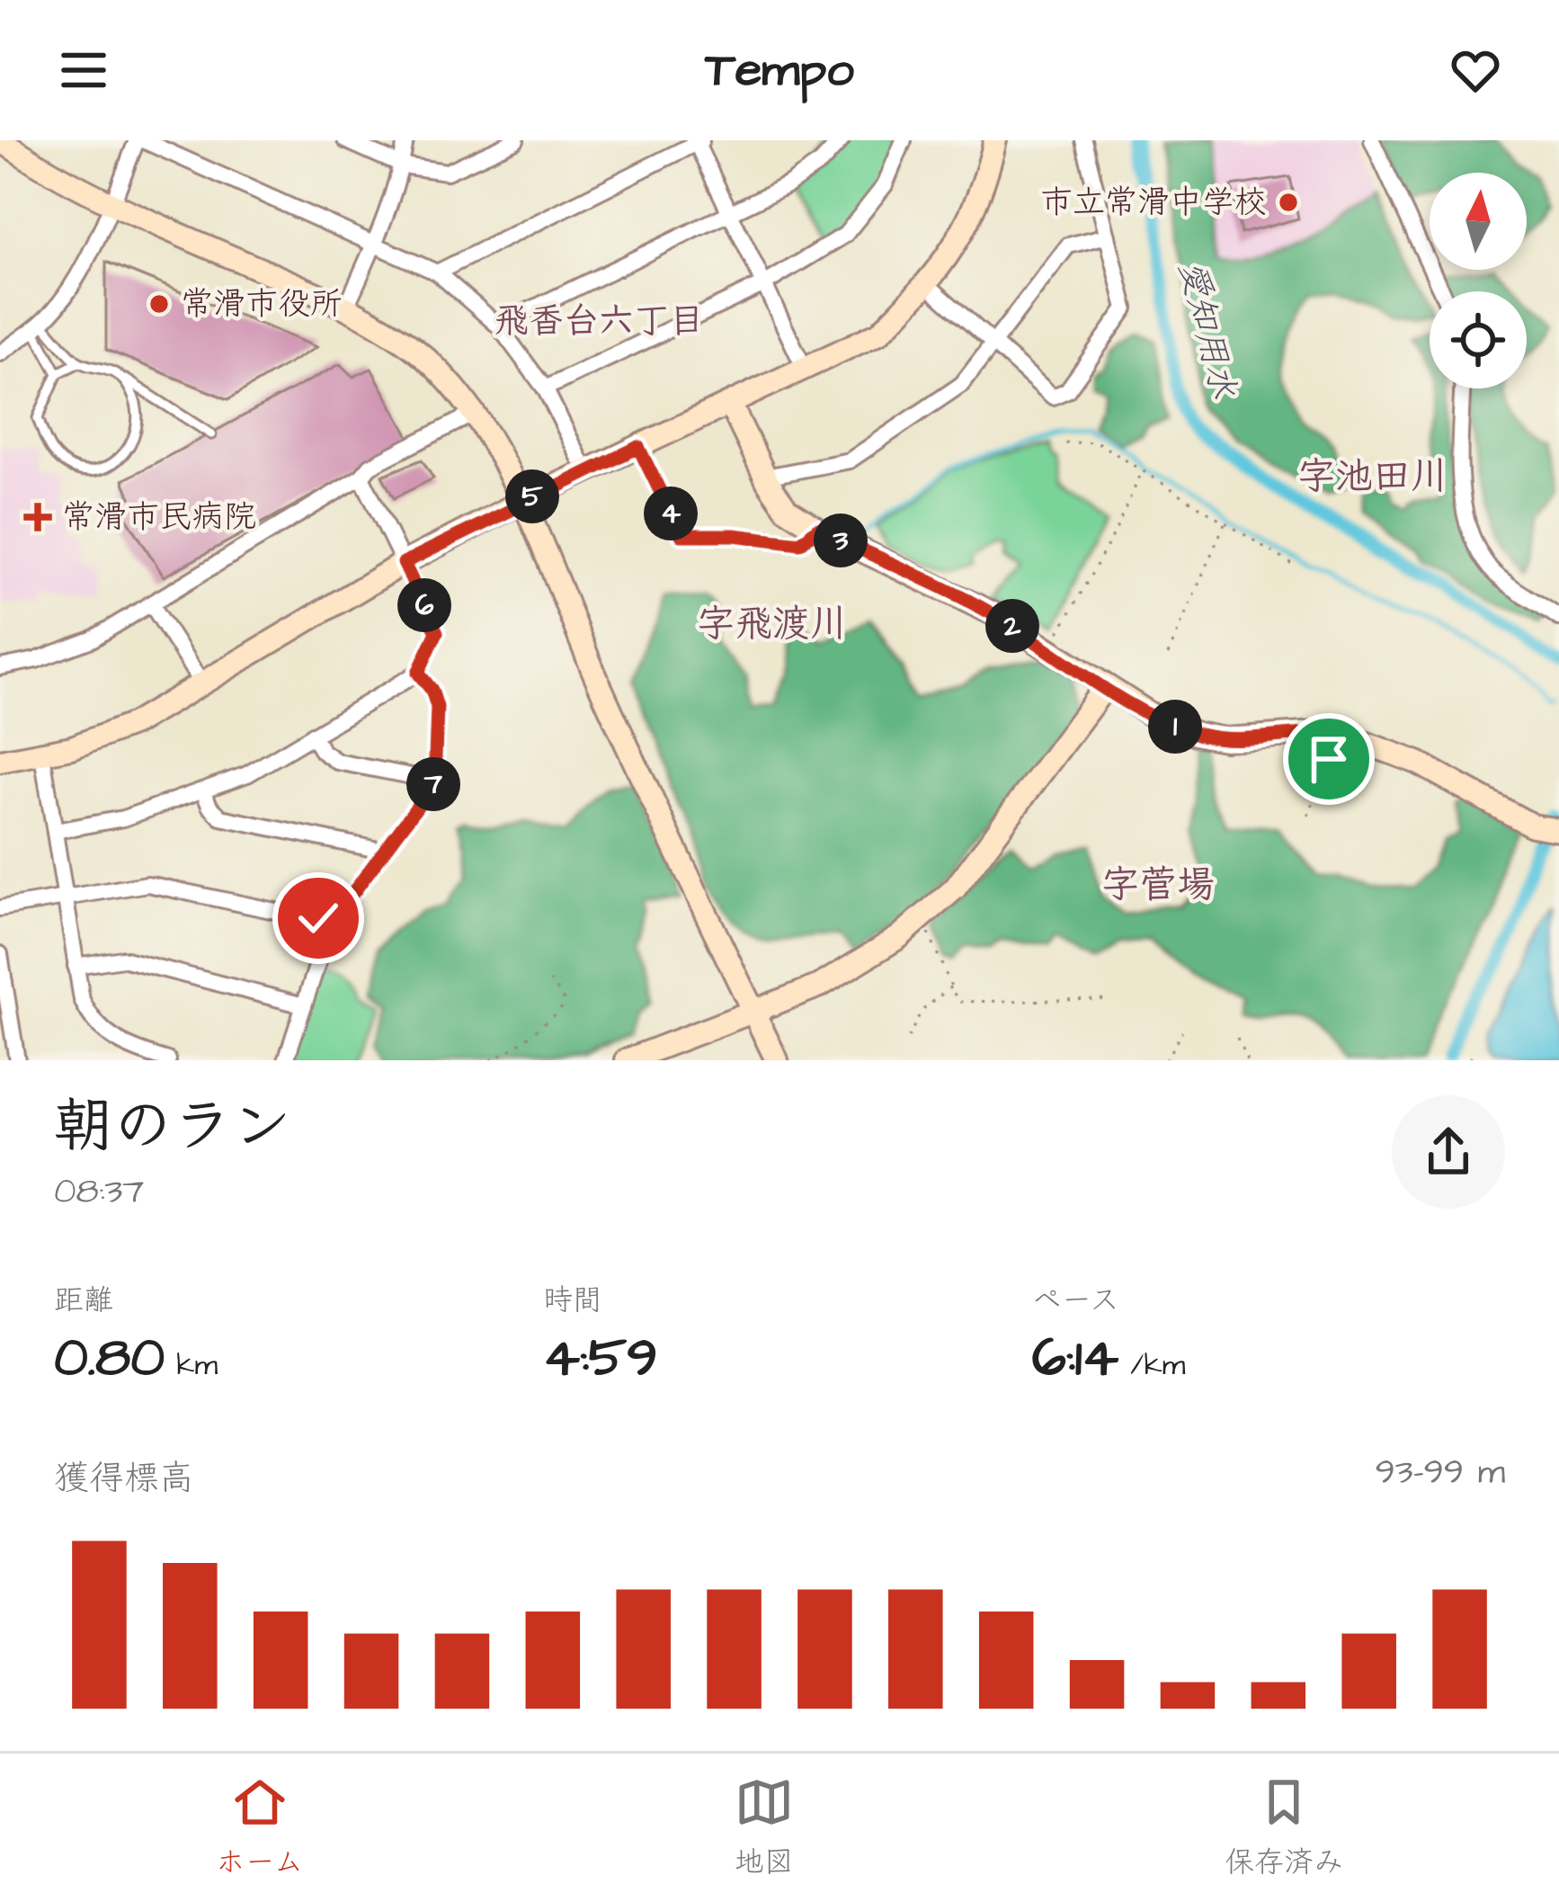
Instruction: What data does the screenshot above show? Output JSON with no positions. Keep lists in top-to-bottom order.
{
  "districts": [
    "飛香台六丁目",
    "字池田川",
    "字飛渡川",
    "字菅場"
  ],
  "water": ["愛知用水"],
  "places": {
    "other": ["市立常滑中学校", "常滑市役所"],
    "health": ["常滑市民病院"]
  },
  "north": "top",
  "page": {
    "header": "Tempo",
    "pins": [
      "5",
      "4",
      "3",
      "6",
      "2",
      "1",
      "7"
    ],
    "heading": ["朝のラン", "08:37"],
    "stats": [
      ["距離", "0.80 km"],
      ["時間", "4:59"],
      ["ペース", "6:14 /km"]
    ],
    "chart": ["獲得標高", "93–99 m"],
    "tabs": ["ホーム", "地図", "保存済み"]
  }
}
